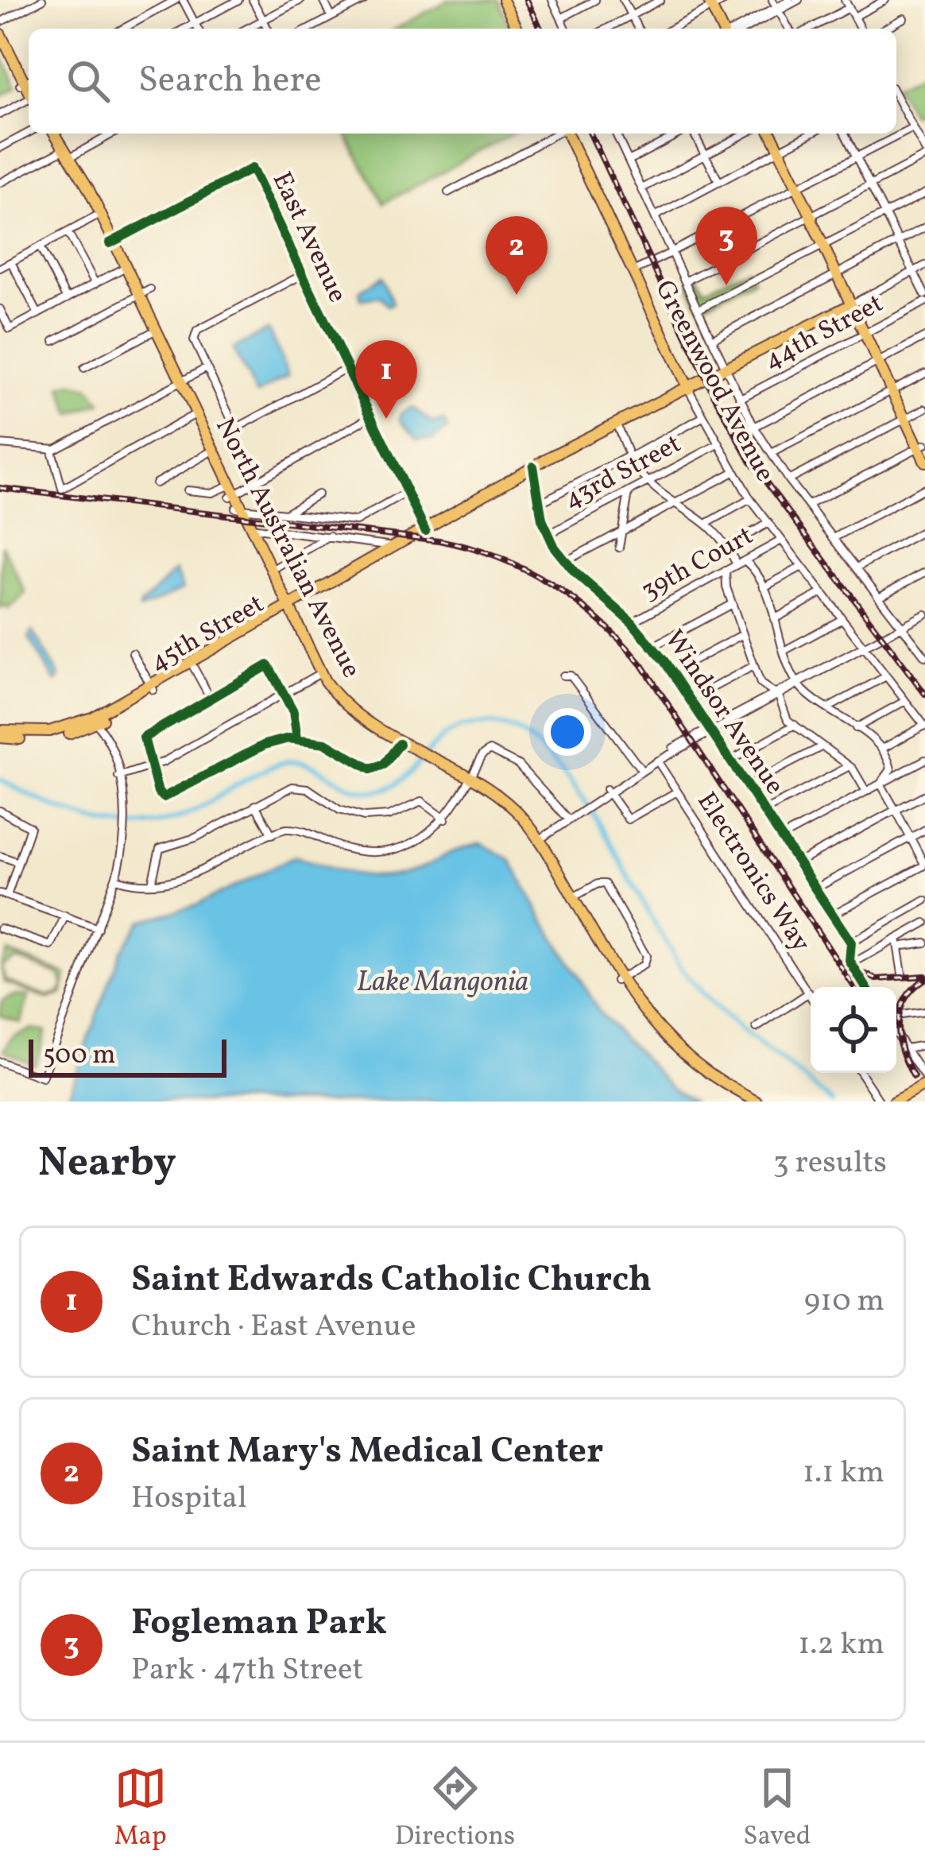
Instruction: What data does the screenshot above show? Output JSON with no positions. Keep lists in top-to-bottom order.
{
  "streets": {
    "main road": ["Greenwood Avenue", "North Australian Avenue", "45th Street"],
    "street": [
      "East Avenue",
      "44th Street",
      "43rd Street",
      "39th Court",
      "Windsor Avenue",
      "Electronics Way"
    ]
  },
  "crossings": [
    ["East Avenue", "North Australian Avenue"],
    ["East Avenue", "45th Street"],
    ["Greenwood Avenue", "43rd Street"],
    ["Greenwood Avenue", "39th Court"],
    ["Greenwood Avenue", "45th Street"],
    ["43rd Street", "Windsor Avenue"],
    ["North Australian Avenue", "45th Street"],
    ["39th Court", "Windsor Avenue"],
    ["45th Street", "Windsor Avenue"]
  ],
  "water": ["Lake Mangonia"],
  "scale_bar": "500 m",
  "page": {
    "search": "Search here",
    "pins": ["3", "2", "1"],
    "scale": "500 m",
    "heading": ["Nearby", "3 results"],
    "list": [
      {
        "mark": "1",
        "name": "Saint Edwards Catholic Church",
        "note": "Church · East Avenue",
        "value": "910 m"
      },
      {
        "mark": "2",
        "name": "Saint Mary's Medical Center",
        "note": "Hospital",
        "value": "1.1 km"
      },
      {
        "mark": "3",
        "name": "Fogleman Park",
        "note": "Park · 47th Street",
        "value": "1.2 km"
      }
    ],
    "nav": ["Map", "Directions", "Saved"]
  }
}
